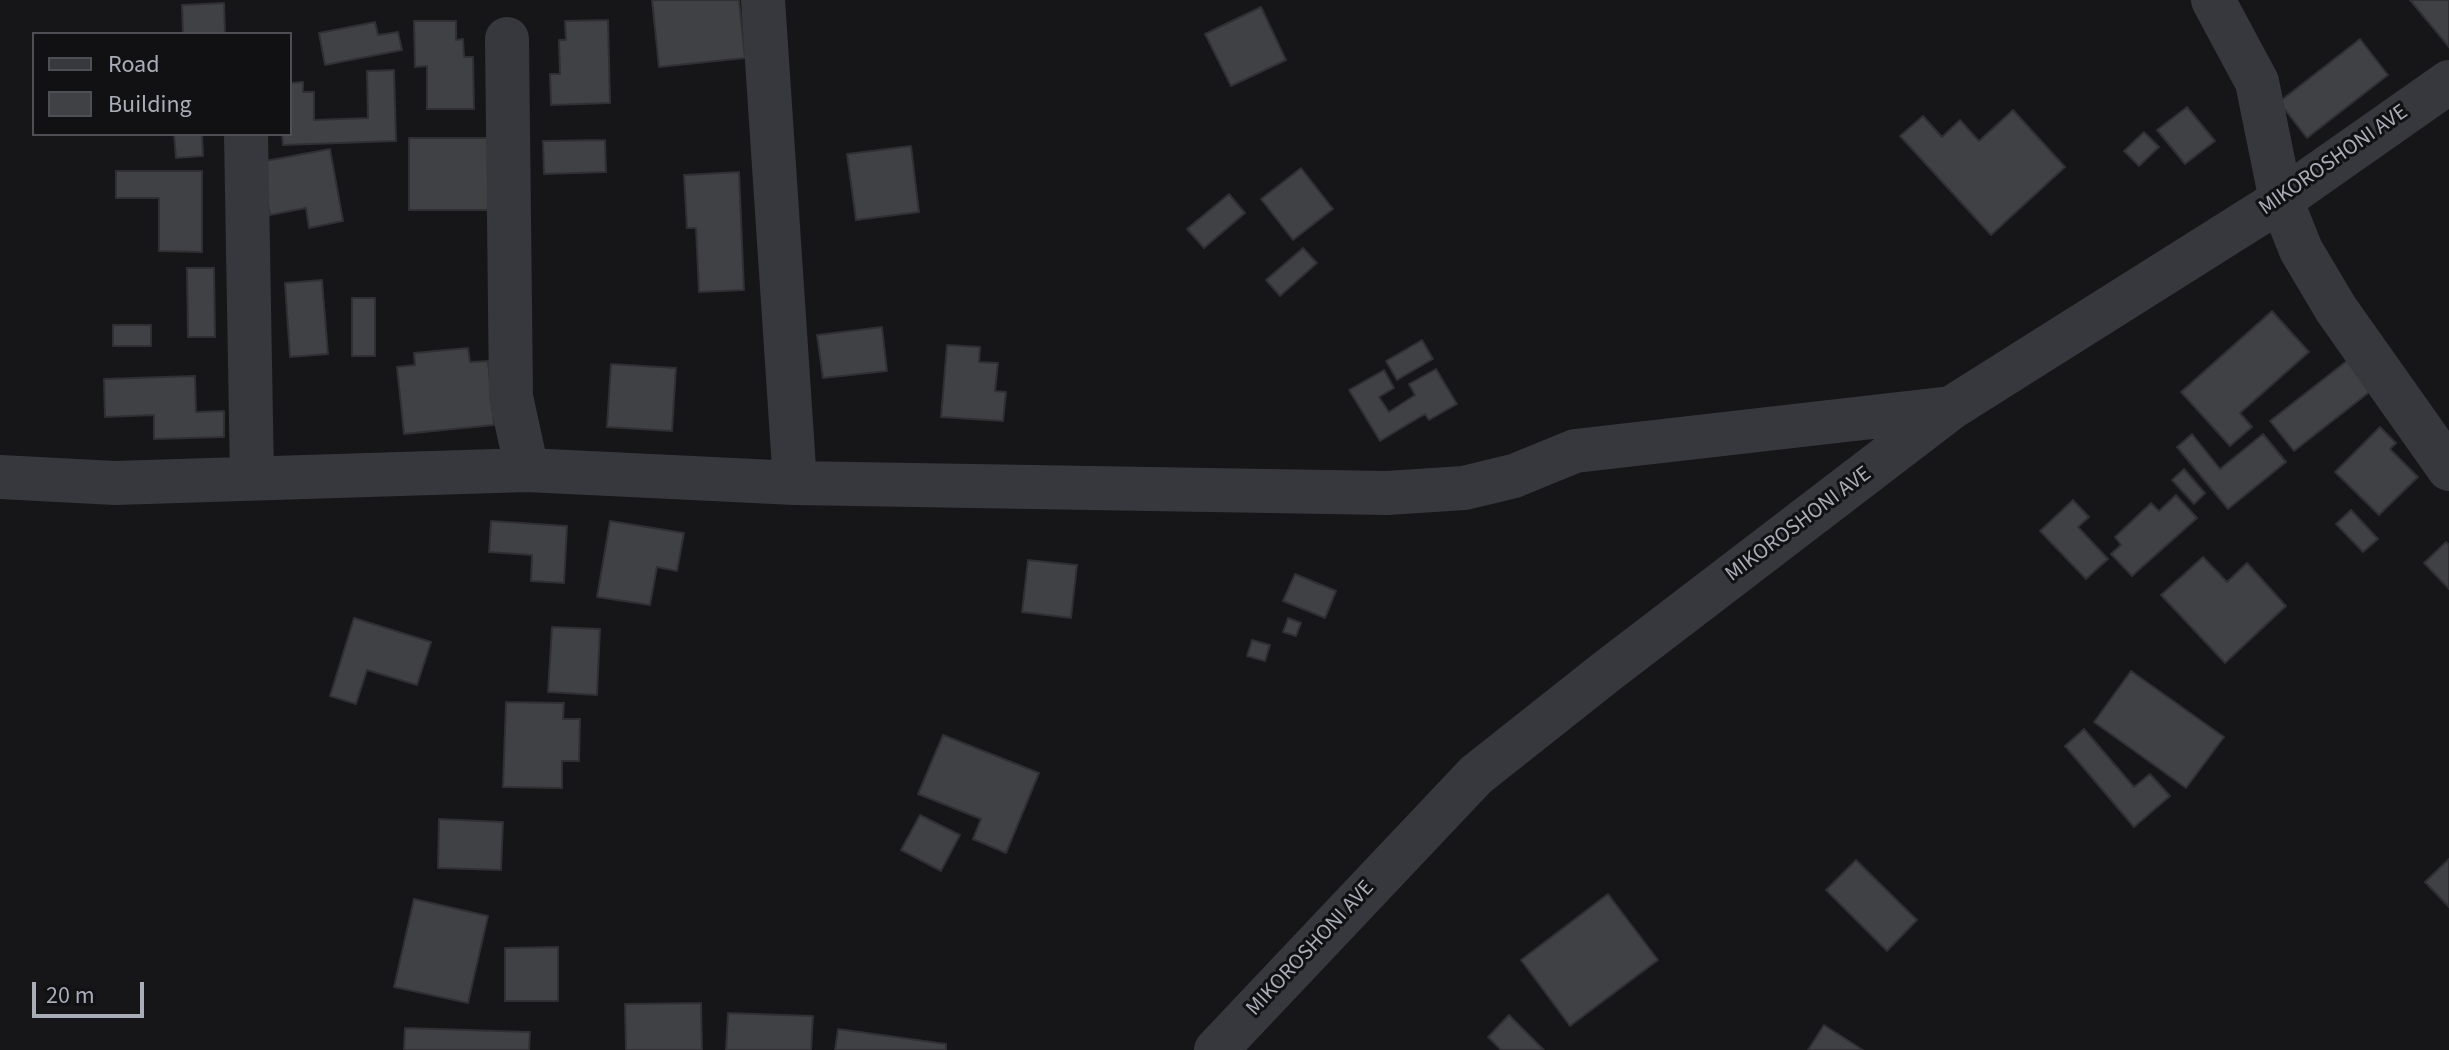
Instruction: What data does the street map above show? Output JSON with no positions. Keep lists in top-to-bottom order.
{
  "streets": {
    "street": ["MIKOROSHONI AVE"]
  },
  "legend": ["Road", "Building"],
  "scale_bar": "20 m"
}
